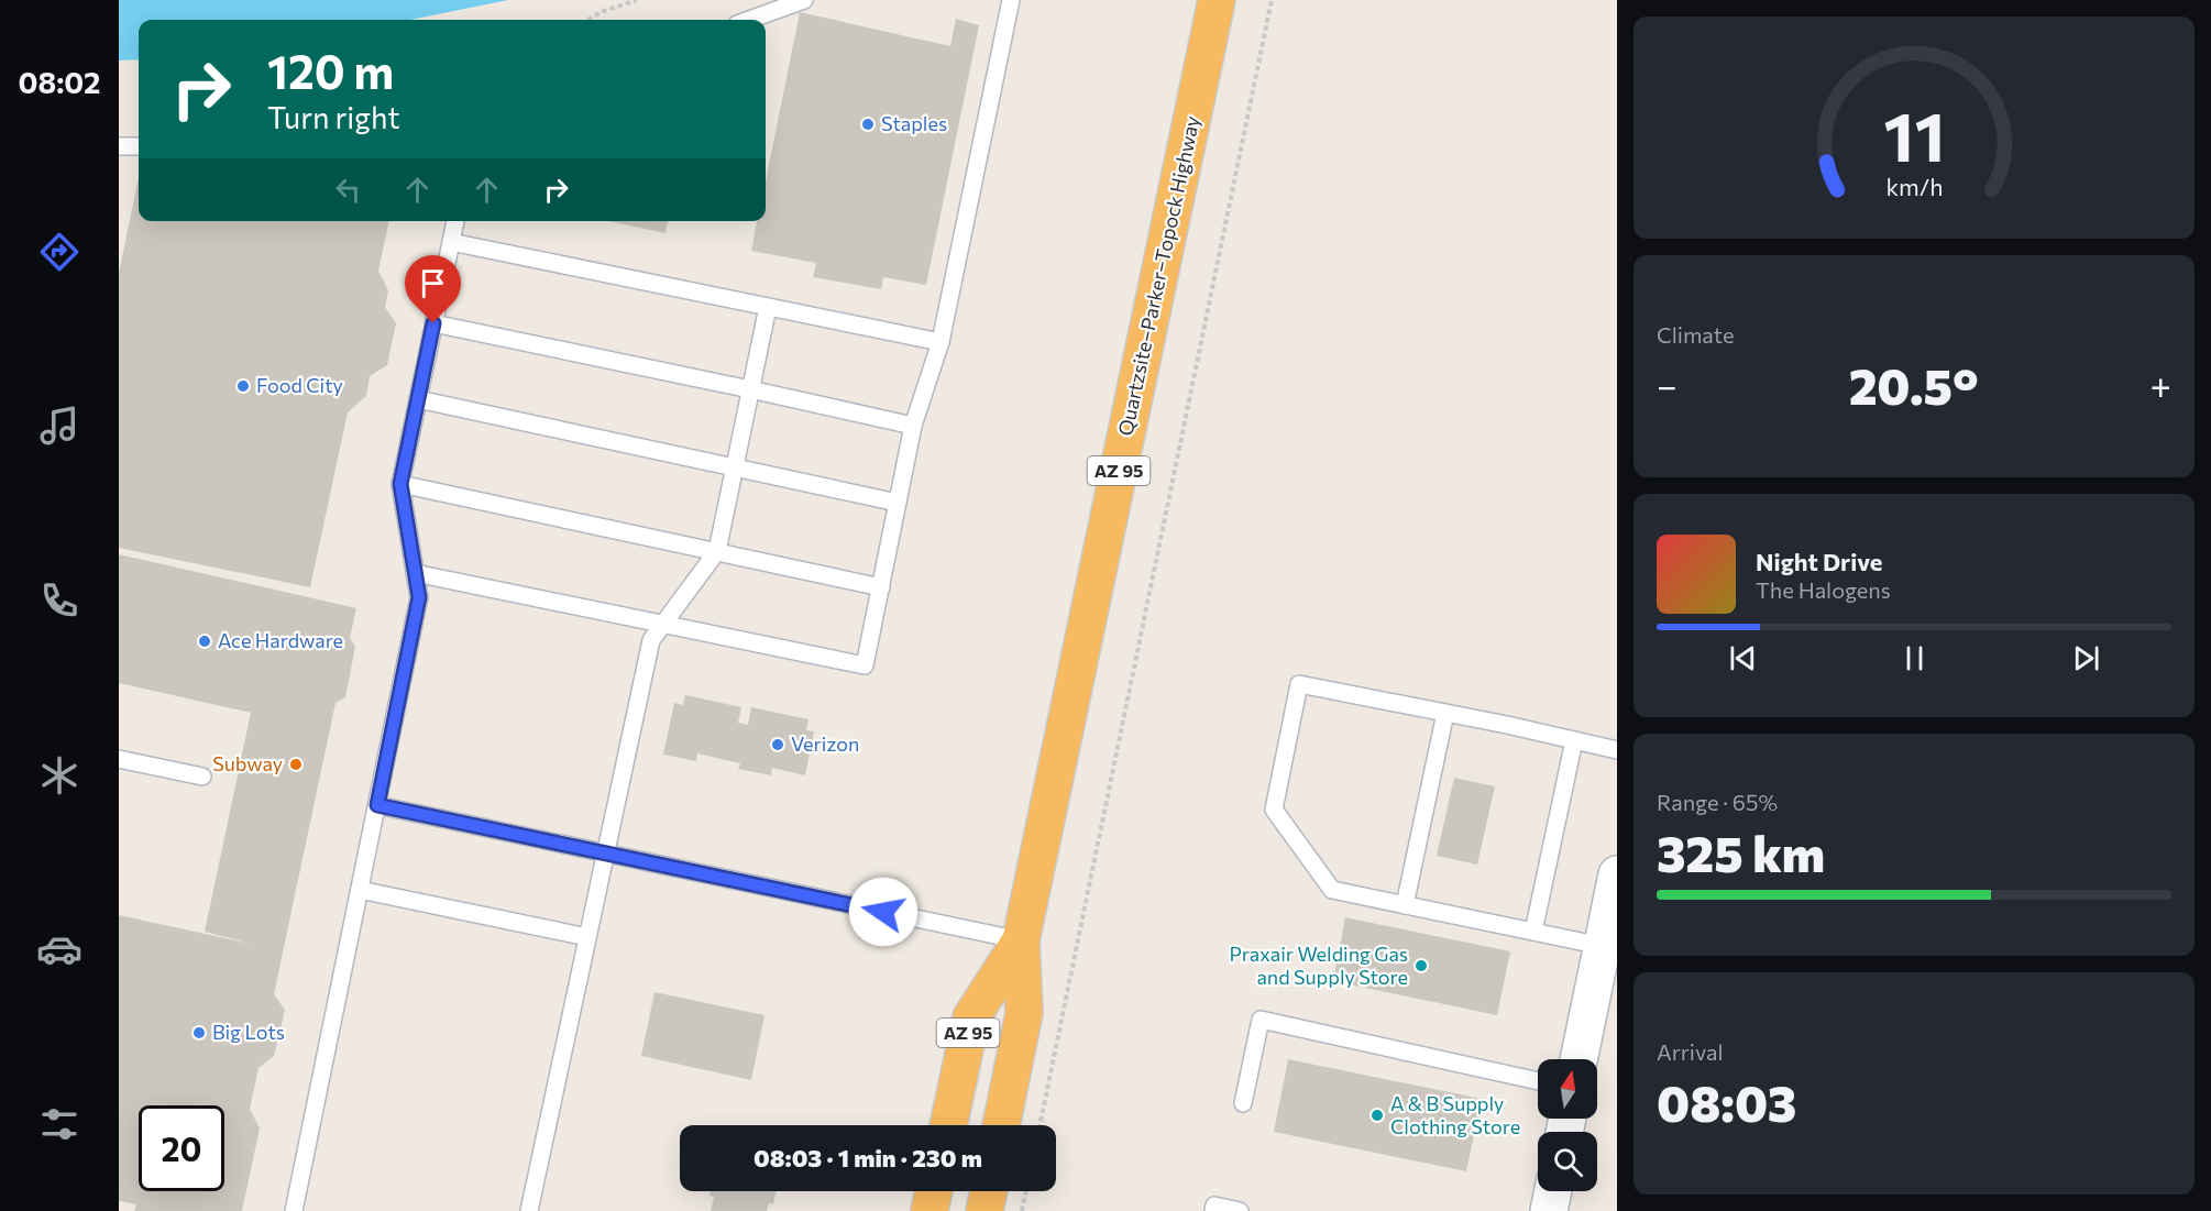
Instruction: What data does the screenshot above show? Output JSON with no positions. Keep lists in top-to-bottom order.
{
  "streets": {
    "highway": ["Quartzsite–Parker–Topock Highway", "AZ 95"]
  },
  "places": [
    "Staples",
    "Food City",
    "Ace Hardware",
    "Verizon",
    "Subway",
    "Praxair Welding Gas and Supply Store",
    "Big Lots",
    "A & B Supply Clothing Store"
  ],
  "north": "top",
  "page": {
    "tabs": "08:02",
    "turn": ["120 m", "Turn right"],
    "tile": [
      "Climate",
      ["Range · 65%", "325 km"],
      ["Arrival", "08:03"]
    ],
    "heat": ["−", "20.5°", "+"],
    "song": ["Night Drive", "The Halogens"],
    "limit": "20",
    "trip": "08:03 · 1 min · 230 m",
    "gauge": ["11", "km/h"]
  }
}
